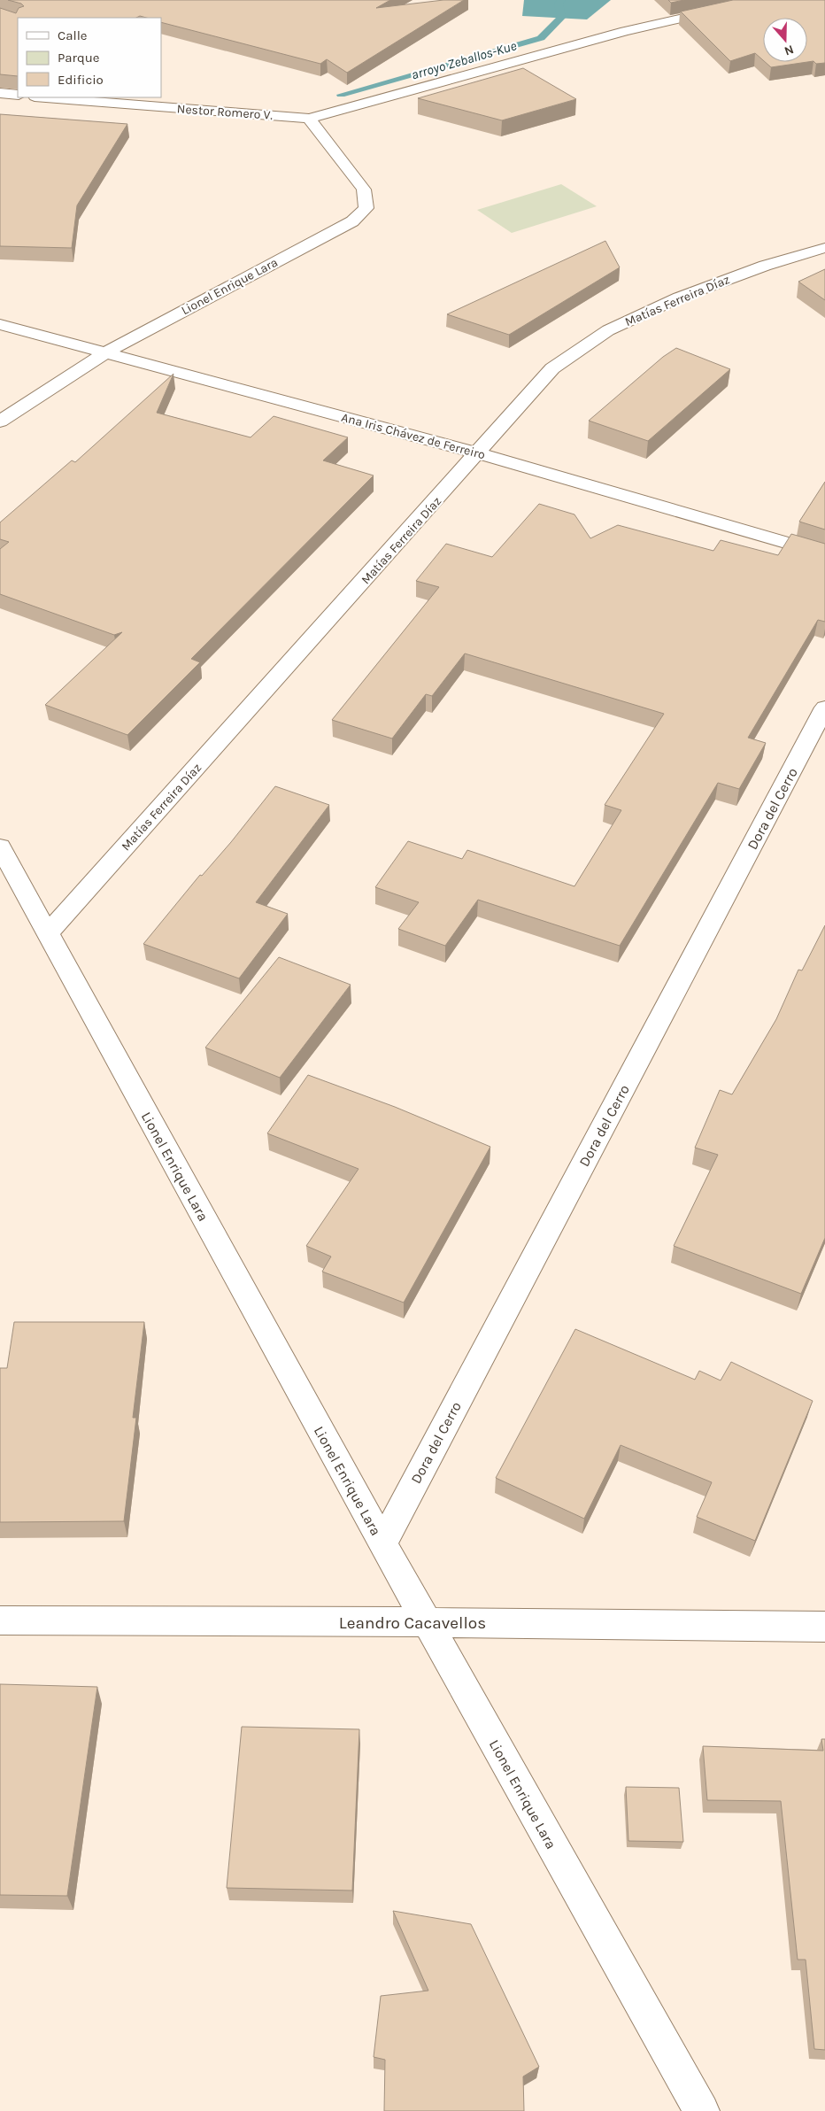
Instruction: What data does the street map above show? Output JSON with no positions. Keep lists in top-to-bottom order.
{
  "streets": {
    "street": [
      "Nestor Romero V.",
      "Lionel Enrique Lara",
      "Matías Ferreira Díaz",
      "Ana Iris Chávez de Ferreiro",
      "Dora del Cerro",
      "Leandro Cacavellos"
    ]
  },
  "crossings": [
    ["Nestor Romero V.", "Lionel Enrique Lara"],
    ["Lionel Enrique Lara", "Matías Ferreira Díaz"],
    ["Lionel Enrique Lara", "Ana Iris Chávez de Ferreiro"],
    ["Lionel Enrique Lara", "Dora del Cerro"],
    ["Lionel Enrique Lara", "Leandro Cacavellos"],
    ["Matías Ferreira Díaz", "Ana Iris Chávez de Ferreiro"]
  ],
  "water": ["arroyo Zeballos-Kue"],
  "legend": ["Calle", "Parque", "Edificio"],
  "north": "bottom"
}
